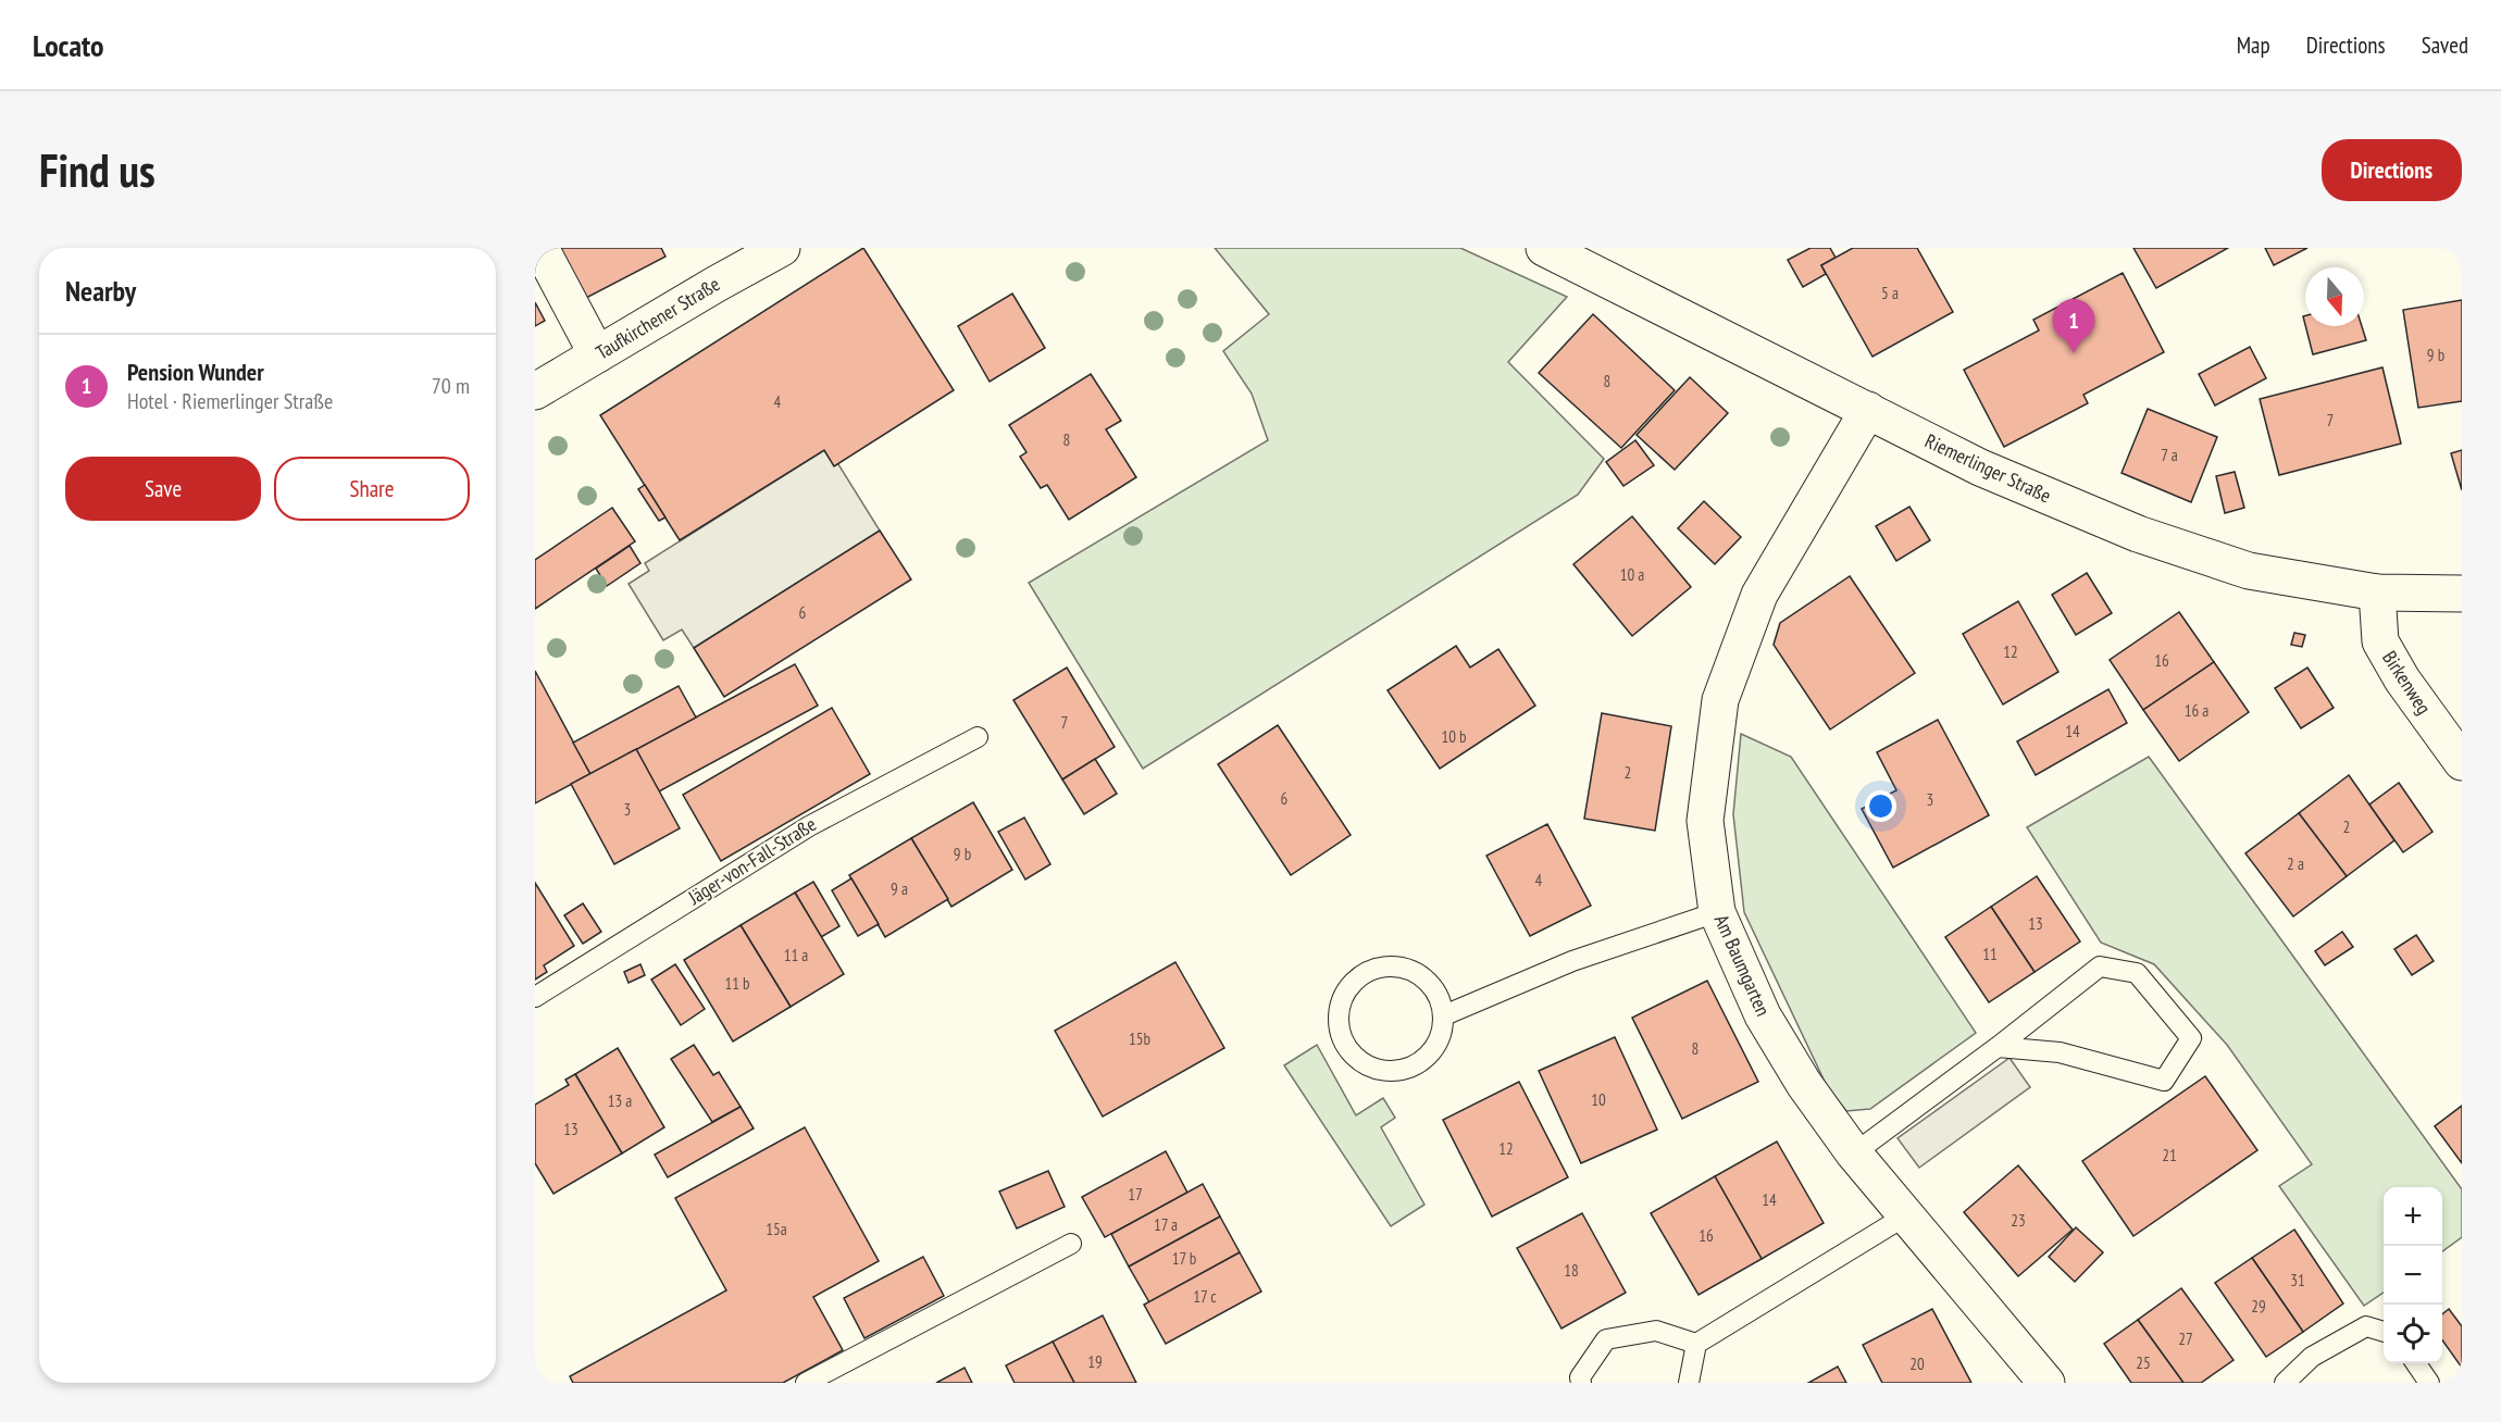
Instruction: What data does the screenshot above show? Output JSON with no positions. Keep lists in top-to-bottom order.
{
  "streets": {
    "street": [
      "Taufkirchener Straße",
      "Riemerlinger Straße",
      "Birkenweg",
      "Am Baumgarten"
    ],
    "lane": ["Jäger-von-Fall-Straße"]
  },
  "crossings": [
    ["Riemerlinger Straße", "Birkenweg"],
    ["Riemerlinger Straße", "Am Baumgarten"]
  ],
  "house_numbers": [
    "5 a",
    "9 b",
    "8",
    "4",
    "7",
    "8",
    "7 a",
    "10 a",
    "6",
    "12",
    "16",
    "16 a",
    "7",
    "14",
    "10 b",
    "2",
    "6",
    "3",
    "3",
    "2",
    "9 b",
    "2 a",
    "4",
    "9 a",
    "13",
    "11",
    "11 a",
    "11 b",
    "15b",
    "8",
    "10",
    "13 a",
    "13",
    "12",
    "21",
    "17",
    "14",
    "23",
    "17 a",
    "15a",
    "16",
    "17 b",
    "18",
    "31",
    "17 c",
    "29",
    "27",
    "19",
    "25",
    "20"
  ],
  "north": "bottom",
  "page": {
    "header": "Locato",
    "nav": ["Map", "Directions", "Saved"],
    "buttons": [
      "Directions",
      ["Save", "Share"]
    ],
    "title": "Find us",
    "heading": "Nearby",
    "pins": "1",
    "list": [
      {
        "mark": "1",
        "name": "Pension Wunder",
        "note": "Hotel · Riemerlinger Straße",
        "value": "70 m"
      }
    ],
    "map_buttons": ["+", "−"]
  }
}
